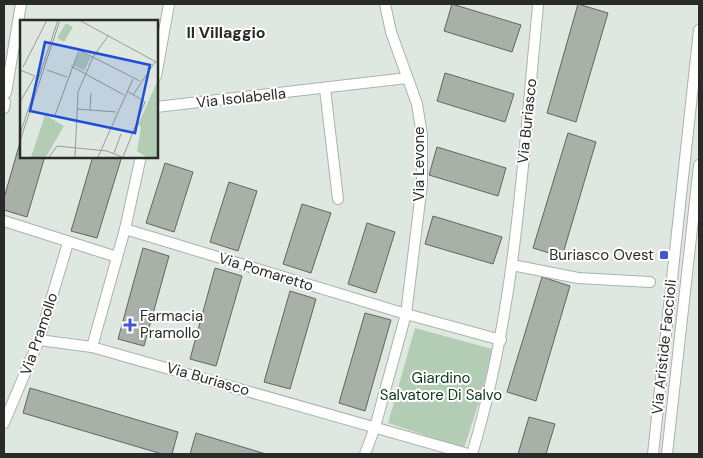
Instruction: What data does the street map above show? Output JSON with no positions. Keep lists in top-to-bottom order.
{
  "streets": {
    "street": [
      "Via Isolabella",
      "Via Buriasco",
      "Via Levone",
      "Via Pomaretto",
      "Via Pramollo",
      "Via Aristide Faccioli"
    ]
  },
  "crossings": [
    ["Via Isolabella", "Via Levone"],
    ["Via Buriasco", "Via Pramollo"],
    ["Via Levone", "Via Pomaretto"]
  ],
  "districts": ["Il Villaggio"],
  "parks": ["Giardino Salvatore Di Salvo"],
  "places": {
    "transit": ["Buriasco Ovest"],
    "health": ["Farmacia Pramollo"]
  }
}
